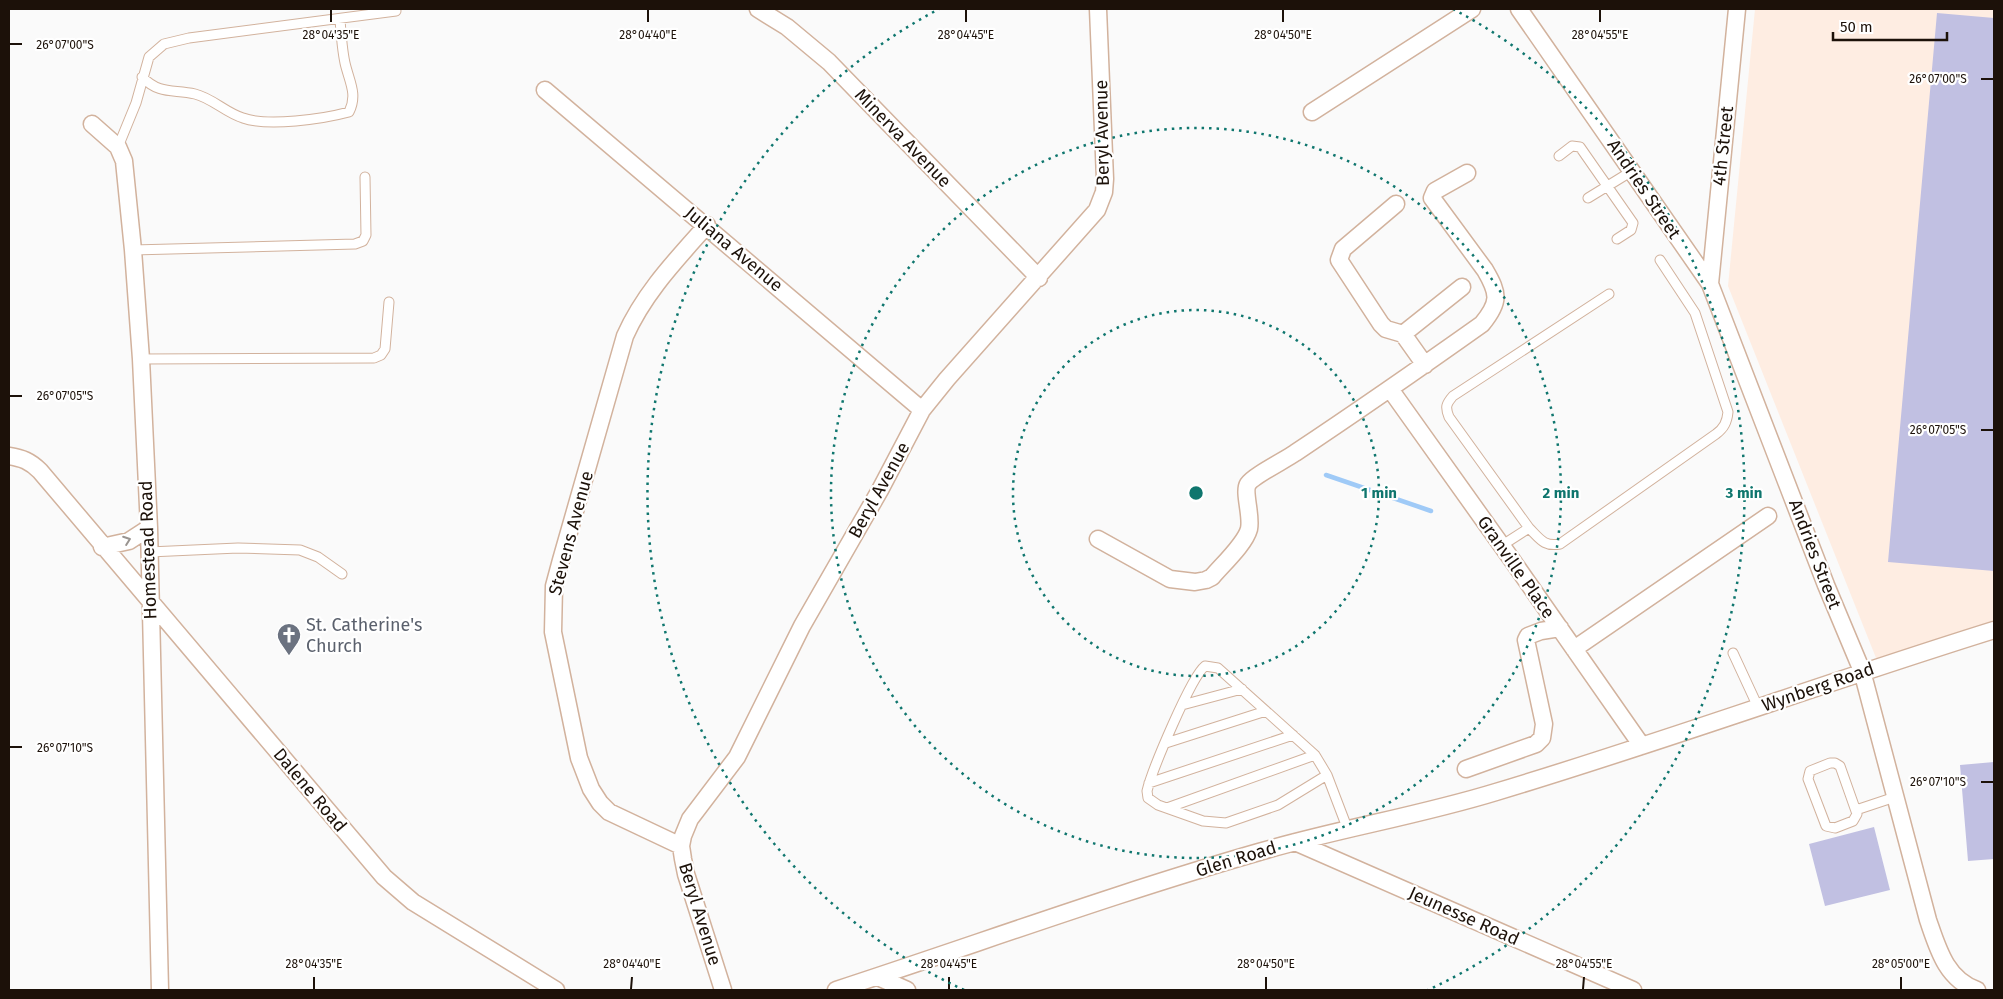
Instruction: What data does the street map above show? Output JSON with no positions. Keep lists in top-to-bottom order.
{
  "streets": {
    "street": [
      "Beryl Avenue",
      "Minerva Avenue",
      "4th Street",
      "Andries Street",
      "Juliana Avenue",
      "Stevens Avenue",
      "Homestead Road",
      "Granville Place",
      "Wynberg Road",
      "Dalene Road",
      "Glen Road",
      "Jeunesse Road"
    ]
  },
  "crossings": [
    ["Beryl Avenue", "Minerva Avenue"],
    ["Beryl Avenue", "Juliana Avenue"],
    ["Beryl Avenue", "Stevens Avenue"],
    ["4th Street", "Andries Street"],
    ["Andries Street", "Wynberg Road"],
    ["Juliana Avenue", "Stevens Avenue"],
    ["Homestead Road", "Dalene Road"],
    ["Granville Place", "Wynberg Road"],
    ["Granville Place", "Glen Road"],
    ["Wynberg Road", "Glen Road"],
    ["Glen Road", "Jeunesse Road"]
  ],
  "places": {
    "church": ["St. Catherine's Church"]
  },
  "scale_bar": "50 m",
  "coordinates": [
    "28°04'35\"E",
    "28°04'40\"E",
    "28°04'45\"E",
    "28°04'50\"E",
    "28°04'55\"E",
    "26°07'00\"S",
    "26°07'05\"S",
    "26°07'10\"S",
    "28°05'00\"E"
  ],
  "rings": ["1 min", "2 min", "3 min"]
}
